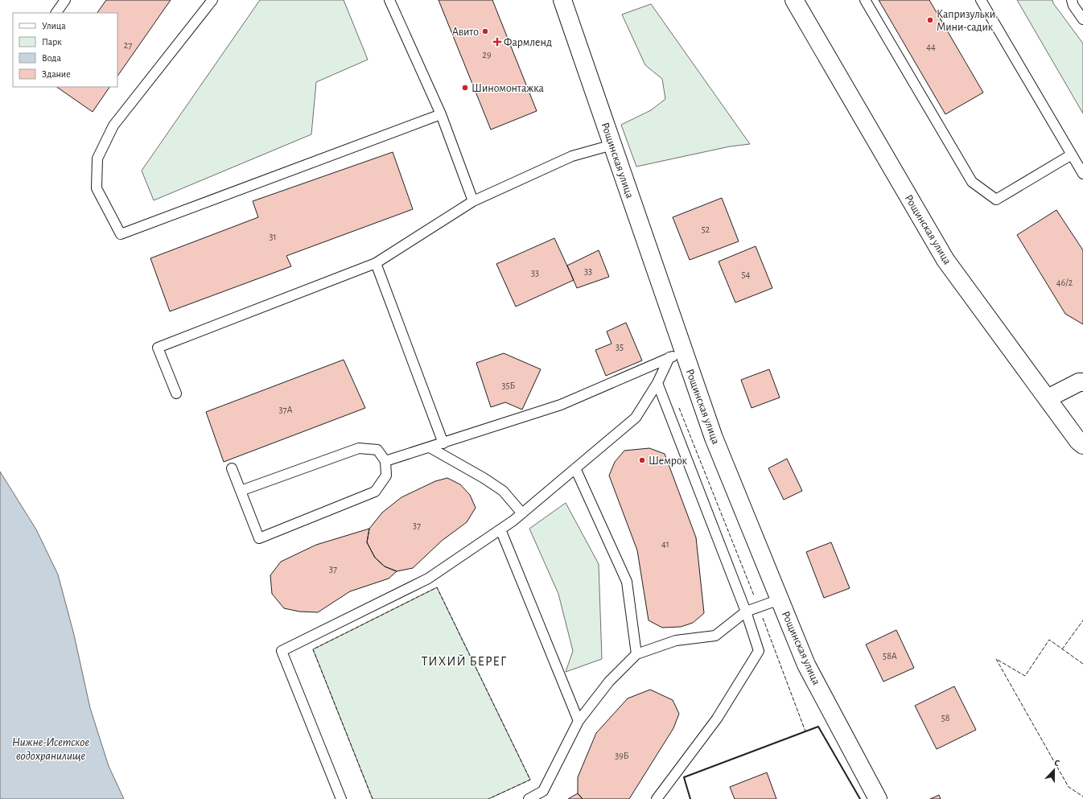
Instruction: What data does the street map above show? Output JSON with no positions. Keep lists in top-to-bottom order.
{
  "streets": {
    "street": ["Рощинская улица"]
  },
  "districts": ["ТИХИЙ БЕРЕГ"],
  "water": ["Нижне-Исетское водохранилище"],
  "places": {
    "other": [
      "Капризульки. Мини-садик",
      "Авито",
      "Шиномонтажка",
      "Шемрок"
    ],
    "health": ["Фармленд"]
  },
  "house_numbers": [
    "27",
    "44",
    "29",
    "52",
    "31",
    "33",
    "33",
    "54",
    "46/2",
    "35",
    "35Б",
    "37А",
    "37",
    "41",
    "37",
    "58А",
    "58",
    "39Б"
  ],
  "legend": [
    "Улица",
    "Парк",
    "Вода",
    "Здание"
  ],
  "north": "top"
}
